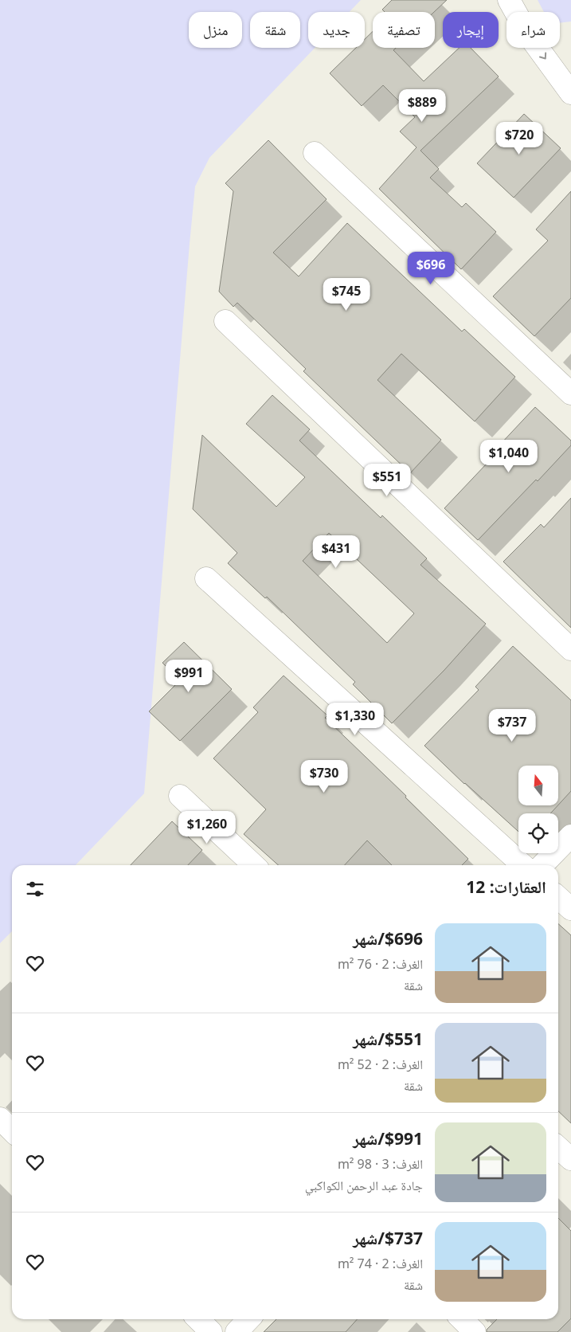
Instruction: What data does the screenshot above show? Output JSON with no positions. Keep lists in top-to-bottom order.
{
  "north": "top",
  "page": {
    "chip": [
      "شراء",
      "إيجار",
      "تصفية",
      "جديد",
      "شقة",
      "منزل"
    ],
    "price": [
      "$889",
      "$720",
      "$696",
      "$745",
      "$1,040",
      "$551",
      "$431",
      "$991",
      "$1,330",
      "$737",
      "$730",
      "$1,260"
    ],
    "heading": "العقارات: 12",
    "list": [
      {
        "name": "$696/شهر",
        "note": "الغرف: 2 · 76 m² · شقة"
      },
      {
        "name": "$551/شهر",
        "note": "الغرف: 2 · 52 m² · شقة"
      },
      {
        "name": "$991/شهر",
        "note": "الغرف: 3 · 98 m² · جادة عبد الرحمن الكواكبي"
      },
      {
        "name": "$737/شهر",
        "note": "الغرف: 2 · 74 m² · شقة"
      }
    ]
  }
}
